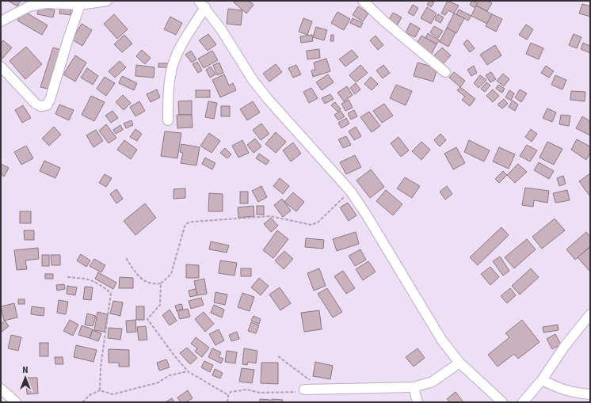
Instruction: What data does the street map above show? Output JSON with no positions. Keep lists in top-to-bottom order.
{
  "north": "top"
}
